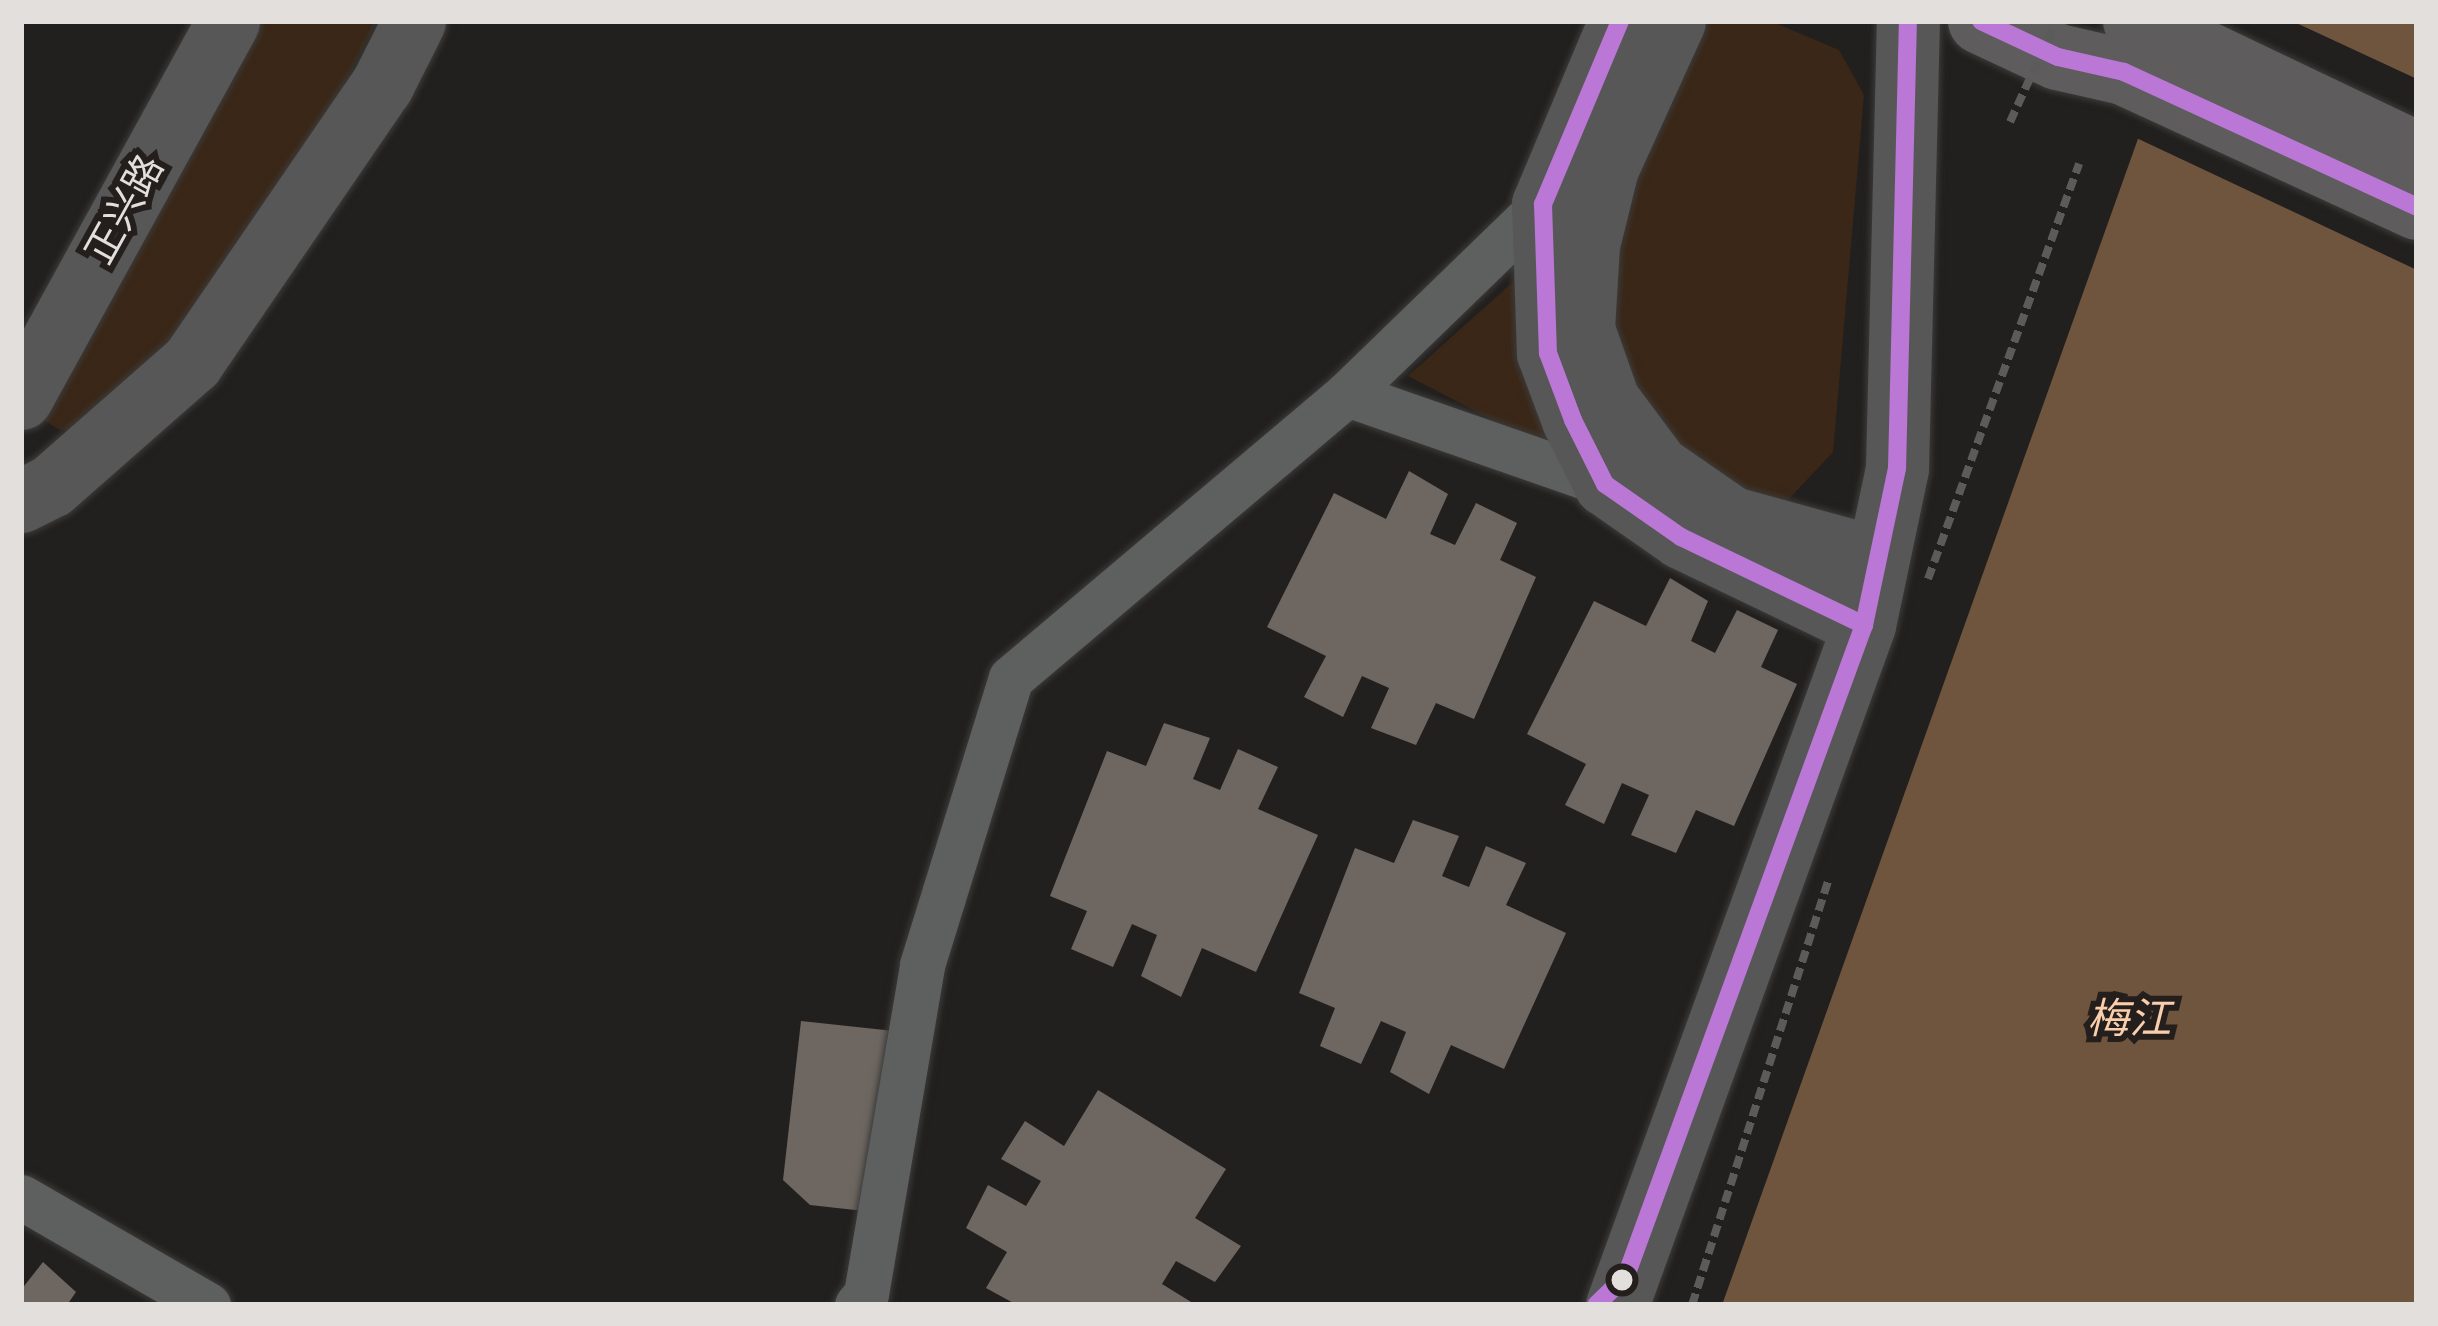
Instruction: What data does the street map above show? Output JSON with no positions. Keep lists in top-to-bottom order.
{
  "streets": {
    "street": ["正兴路"]
  },
  "water": ["梅江"]
}
